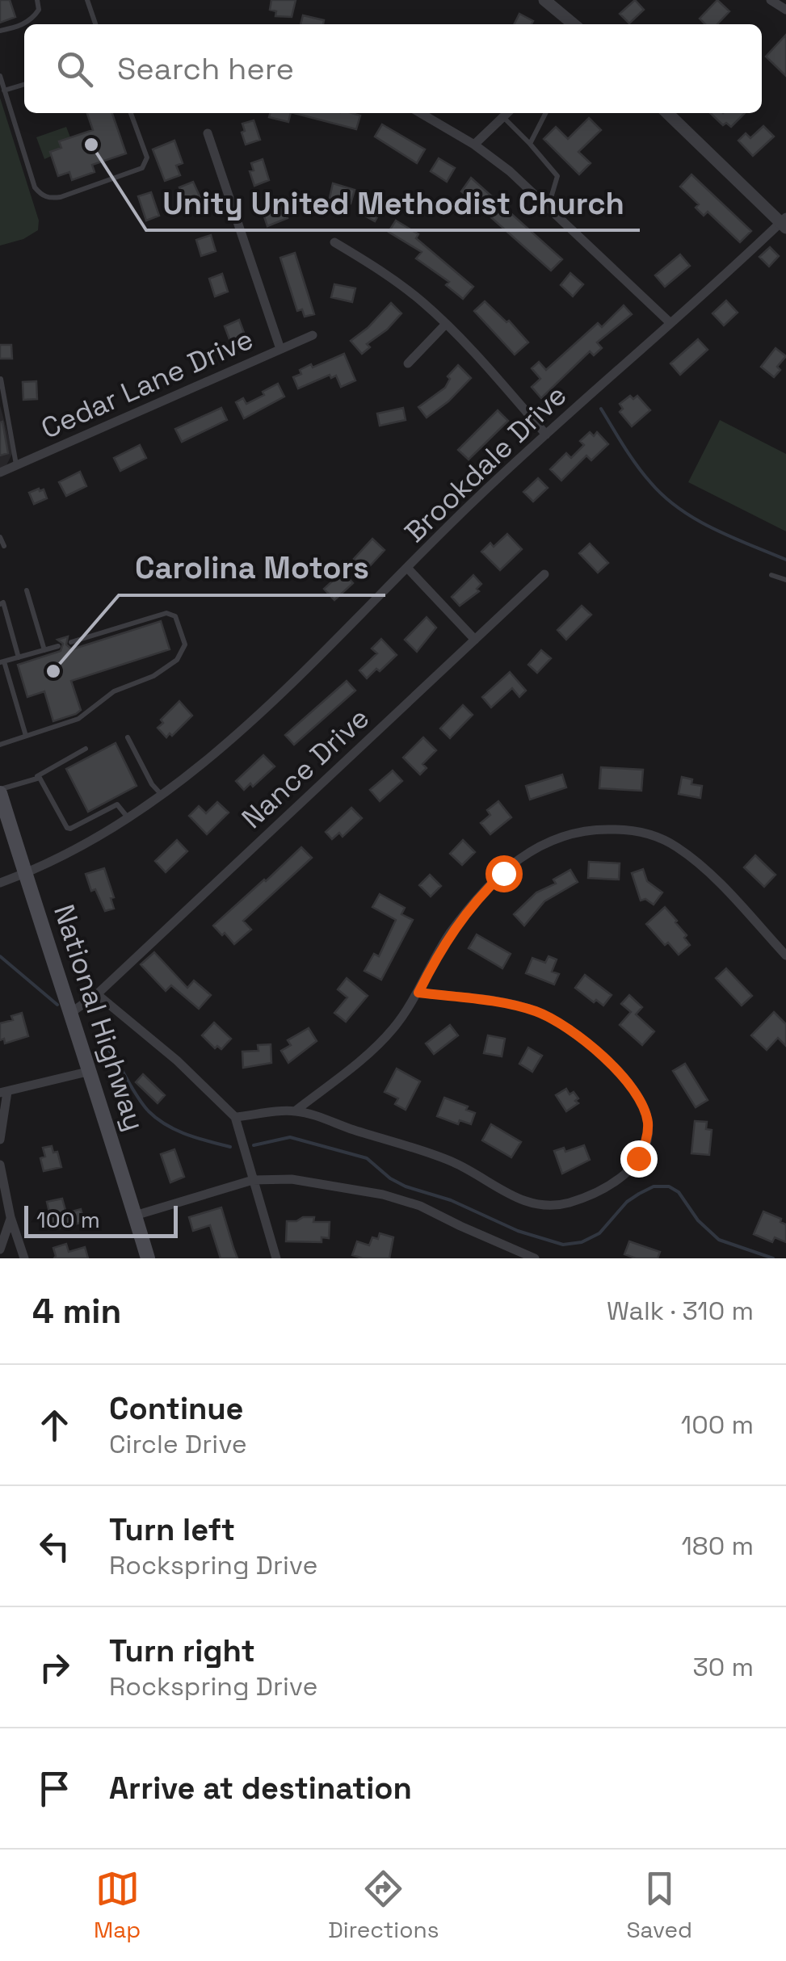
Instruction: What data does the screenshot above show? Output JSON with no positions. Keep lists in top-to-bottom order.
{
  "streets": {
    "main road": ["National Highway"],
    "street": ["Cedar Lane Drive", "Brookdale Drive", "Nance Drive"]
  },
  "crossings": [
    ["Brookdale Drive", "National Highway"],
    ["Nance Drive", "National Highway"]
  ],
  "places": ["Unity United Methodist Church", "Carolina Motors"],
  "scale_bar": "100 m",
  "page": {
    "search": "Search here",
    "scale": "100 m",
    "heading": ["4 min", "Walk · 310 m"],
    "list": [
      ["Continue", "Circle Drive", "100 m"],
      ["Turn left", "Rockspring Drive", "180 m"],
      ["Turn right", "Rockspring Drive", "30 m"],
      "Arrive at destination"
    ],
    "nav": ["Map", "Directions", "Saved"]
  }
}
